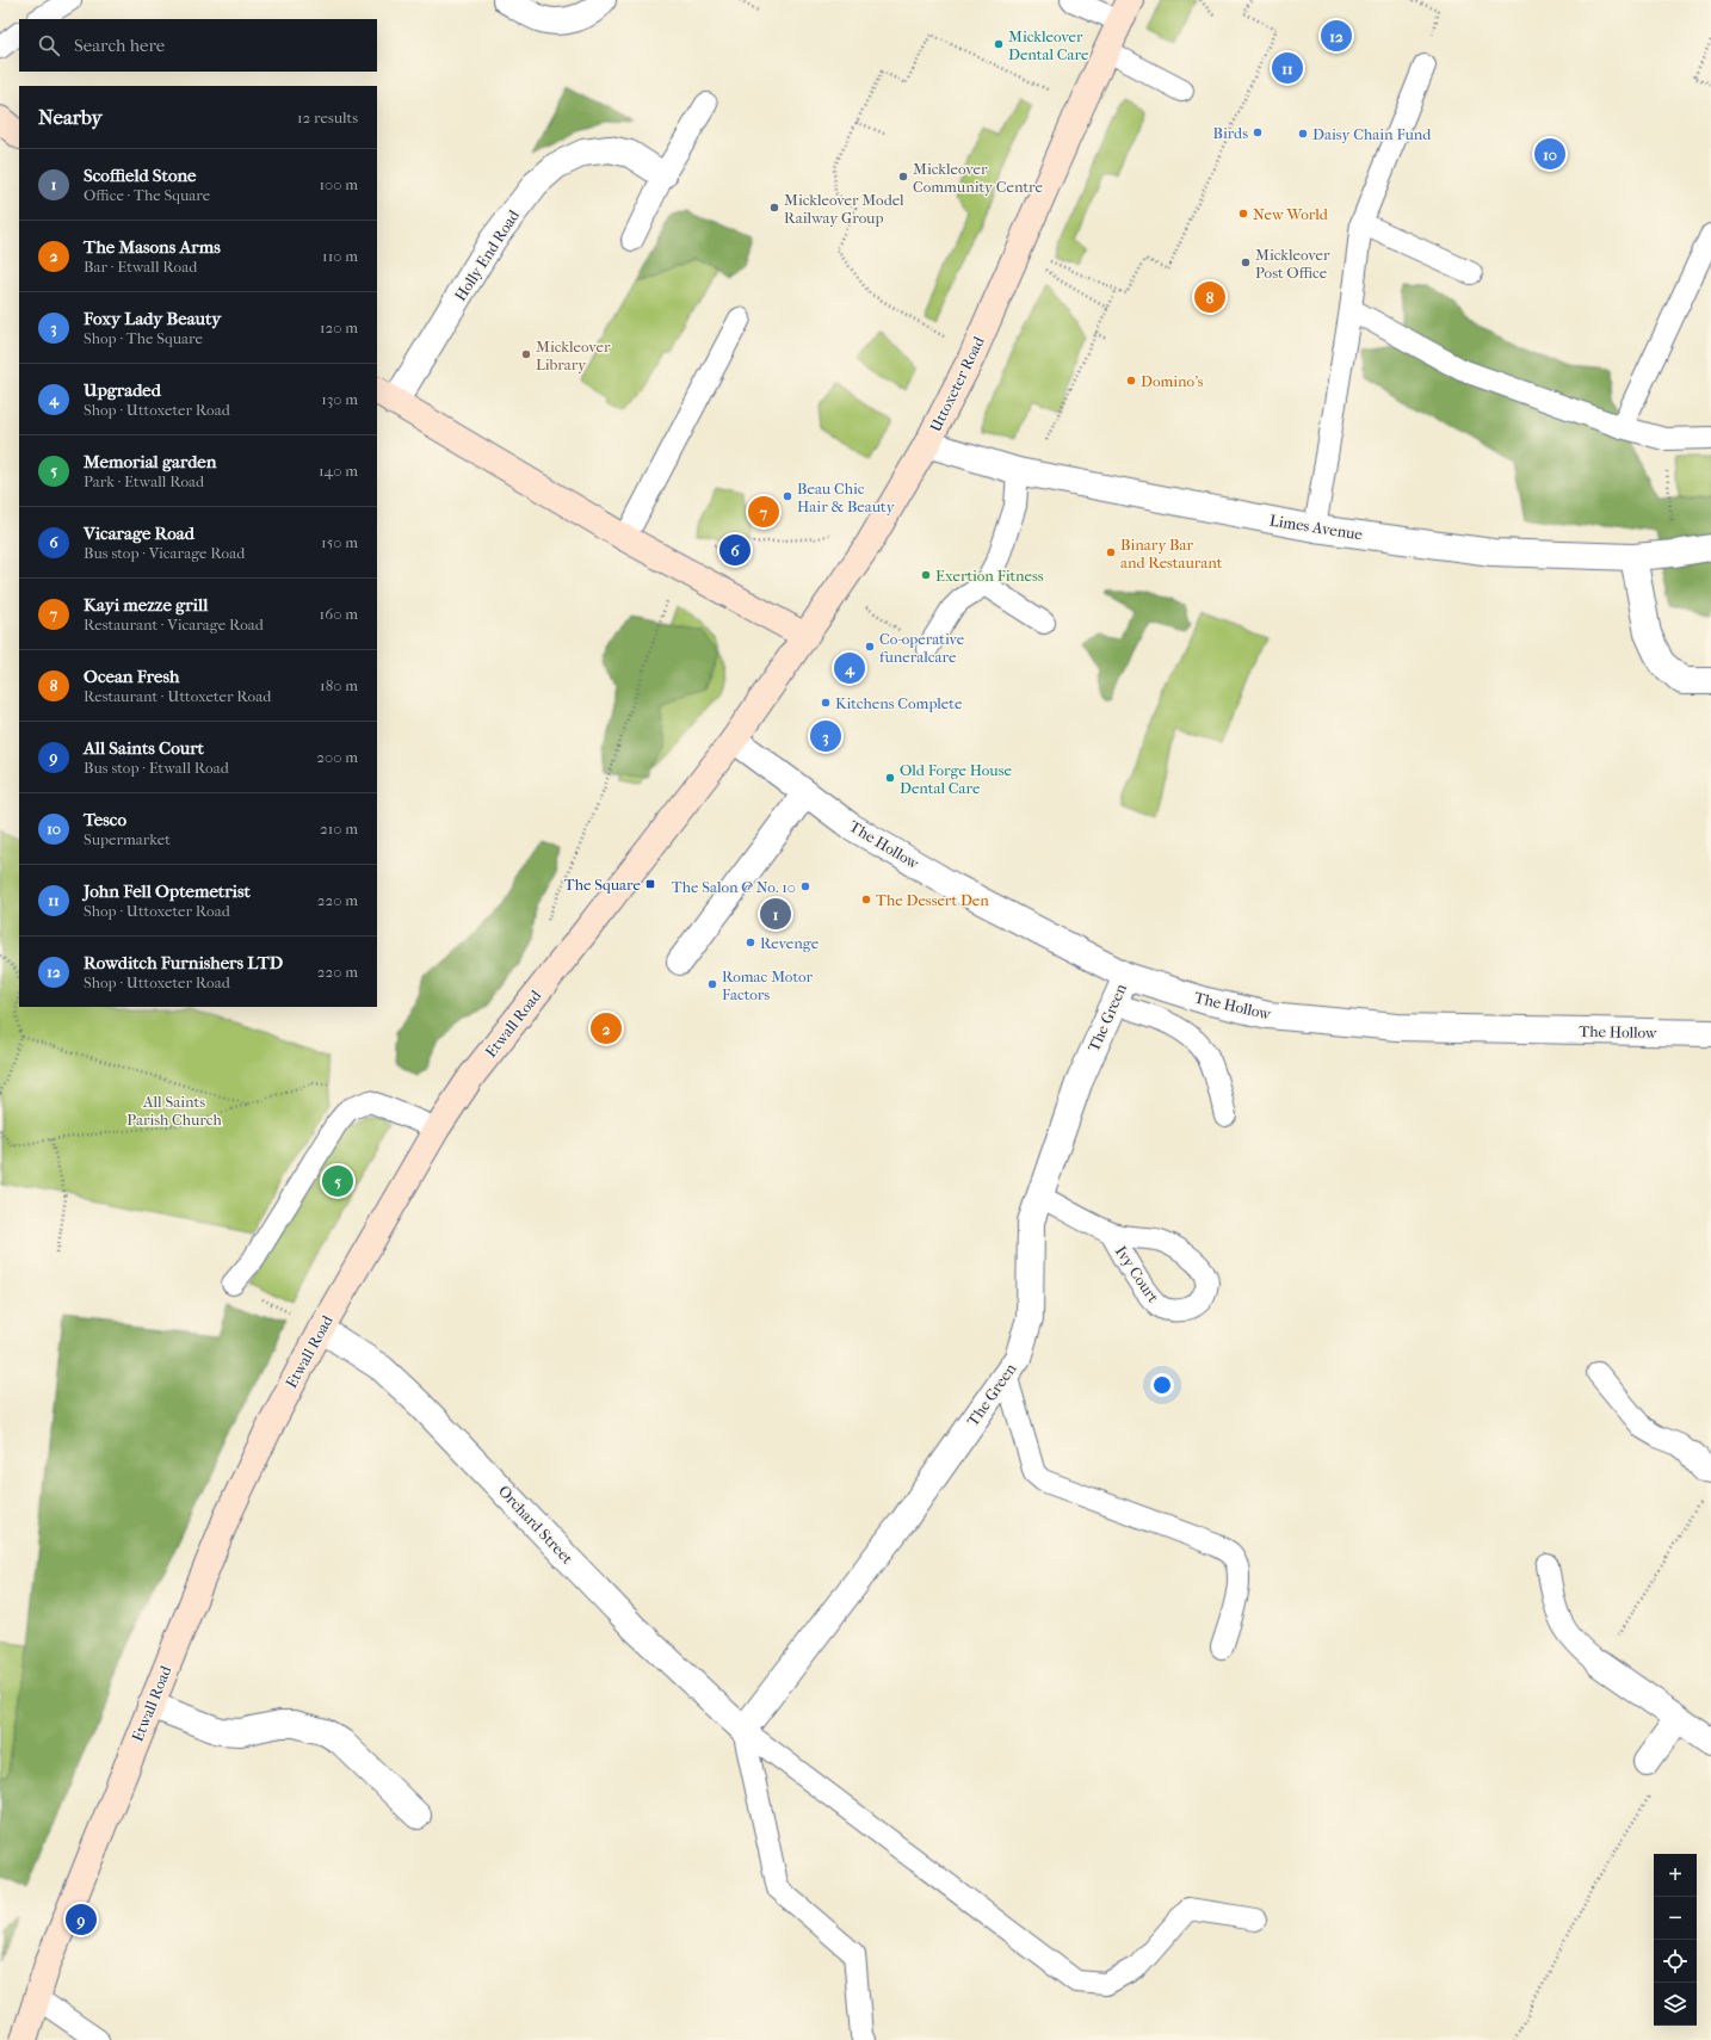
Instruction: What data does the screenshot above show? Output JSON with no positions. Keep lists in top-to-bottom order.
{
  "streets": {
    "street": [
      "Holly End Road",
      "Uttoxeter Road",
      "Limes Avenue",
      "The Hollow",
      "The Green",
      "Etwall Road",
      "Orchard Street"
    ],
    "lane": ["Ivy Court"]
  },
  "crossings": [
    ["Uttoxeter Road", "Limes Avenue"],
    ["Uttoxeter Road", "Etwall Road"],
    ["The Hollow", "The Green"],
    ["The Green", "Ivy Court"],
    ["The Green", "Orchard Street"],
    ["Etwall Road", "Orchard Street"]
  ],
  "parks": ["All Saints Parish Church"],
  "places": {
    "other": [
      "Mickleover Dental Care",
      "Birds",
      "Daisy Chain Fund",
      "Mickleover Community Centre",
      "Mickleover Model Railway Group",
      "New World",
      "Mickleover Post Office",
      "Mickleover Library",
      "Domino's",
      "Beau Chic Hair & Beauty",
      "Binary Bar and Restaurant",
      "Exertion Fitness",
      "Co-operative funeralcare",
      "Kitchens Complete",
      "Old Forge House Dental Care",
      "The Salon @ No. 10",
      "The Dessert Den",
      "Revenge",
      "Romac Motor Factors"
    ],
    "transit": ["The Square"]
  },
  "page": {
    "pins": [
      "12",
      "11",
      "10",
      "8",
      "7",
      "6",
      "4",
      "3",
      "1",
      "2",
      "5",
      "9"
    ],
    "search": "Search here",
    "heading": ["Nearby", "12 results"],
    "list": [
      {
        "mark": "1",
        "name": "Scoffield Stone",
        "note": "Office · The Square",
        "value": "100 m"
      },
      {
        "mark": "2",
        "name": "The Masons Arms",
        "note": "Bar · Etwall Road",
        "value": "110 m"
      },
      {
        "mark": "3",
        "name": "Foxy Lady Beauty",
        "note": "Shop · The Square",
        "value": "120 m"
      },
      {
        "mark": "4",
        "name": "Upgraded",
        "note": "Shop · Uttoxeter Road",
        "value": "130 m"
      },
      {
        "mark": "5",
        "name": "Memorial garden",
        "note": "Park · Etwall Road",
        "value": "140 m"
      },
      {
        "mark": "6",
        "name": "Vicarage Road",
        "note": "Bus stop · Vicarage Road",
        "value": "150 m"
      },
      {
        "mark": "7",
        "name": "Kayi mezze grill",
        "note": "Restaurant · Vicarage Road",
        "value": "160 m"
      },
      {
        "mark": "8",
        "name": "Ocean Fresh",
        "note": "Restaurant · Uttoxeter Road",
        "value": "180 m"
      },
      {
        "mark": "9",
        "name": "All Saints Court",
        "note": "Bus stop · Etwall Road",
        "value": "200 m"
      },
      {
        "mark": "10",
        "name": "Tesco",
        "note": "Supermarket",
        "value": "210 m"
      },
      {
        "mark": "11",
        "name": "John Fell Optemetrist",
        "note": "Shop · Uttoxeter Road",
        "value": "220 m"
      },
      {
        "mark": "12",
        "name": "Rowditch Furnishers LTD",
        "note": "Shop · Uttoxeter Road",
        "value": "220 m"
      }
    ],
    "map_buttons": ["+", "−"]
  }
}
